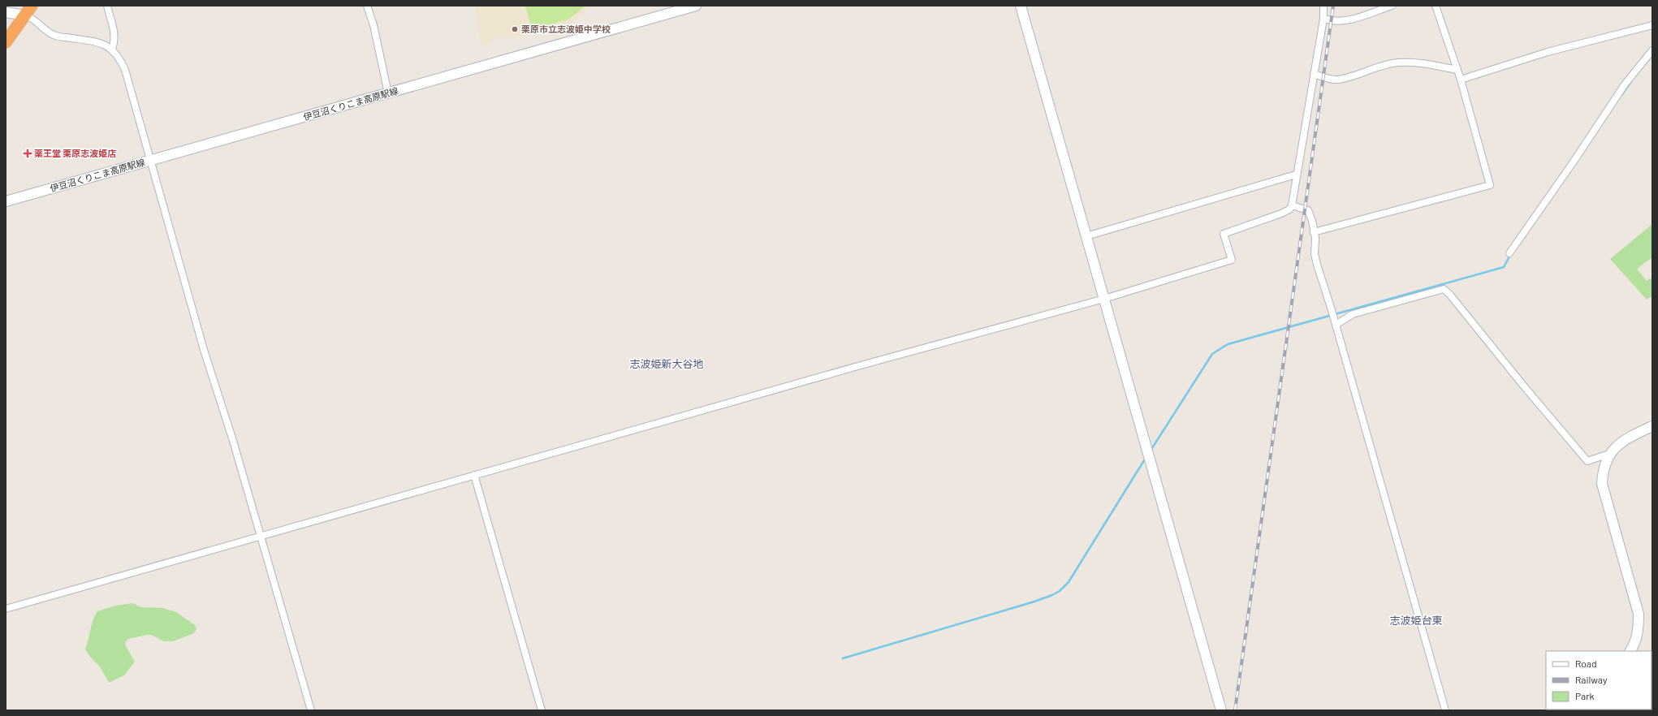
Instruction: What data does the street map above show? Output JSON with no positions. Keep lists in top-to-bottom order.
{
  "streets": {
    "street": ["伊豆沼くりこま高原駅線"]
  },
  "districts": ["志波姫新大谷地", "志波姫台東"],
  "places": {
    "other": ["栗原市立志波姫中学校"],
    "health": ["薬王堂 栗原志波姫店"]
  },
  "legend": ["Road", "Railway", "Park"]
}
